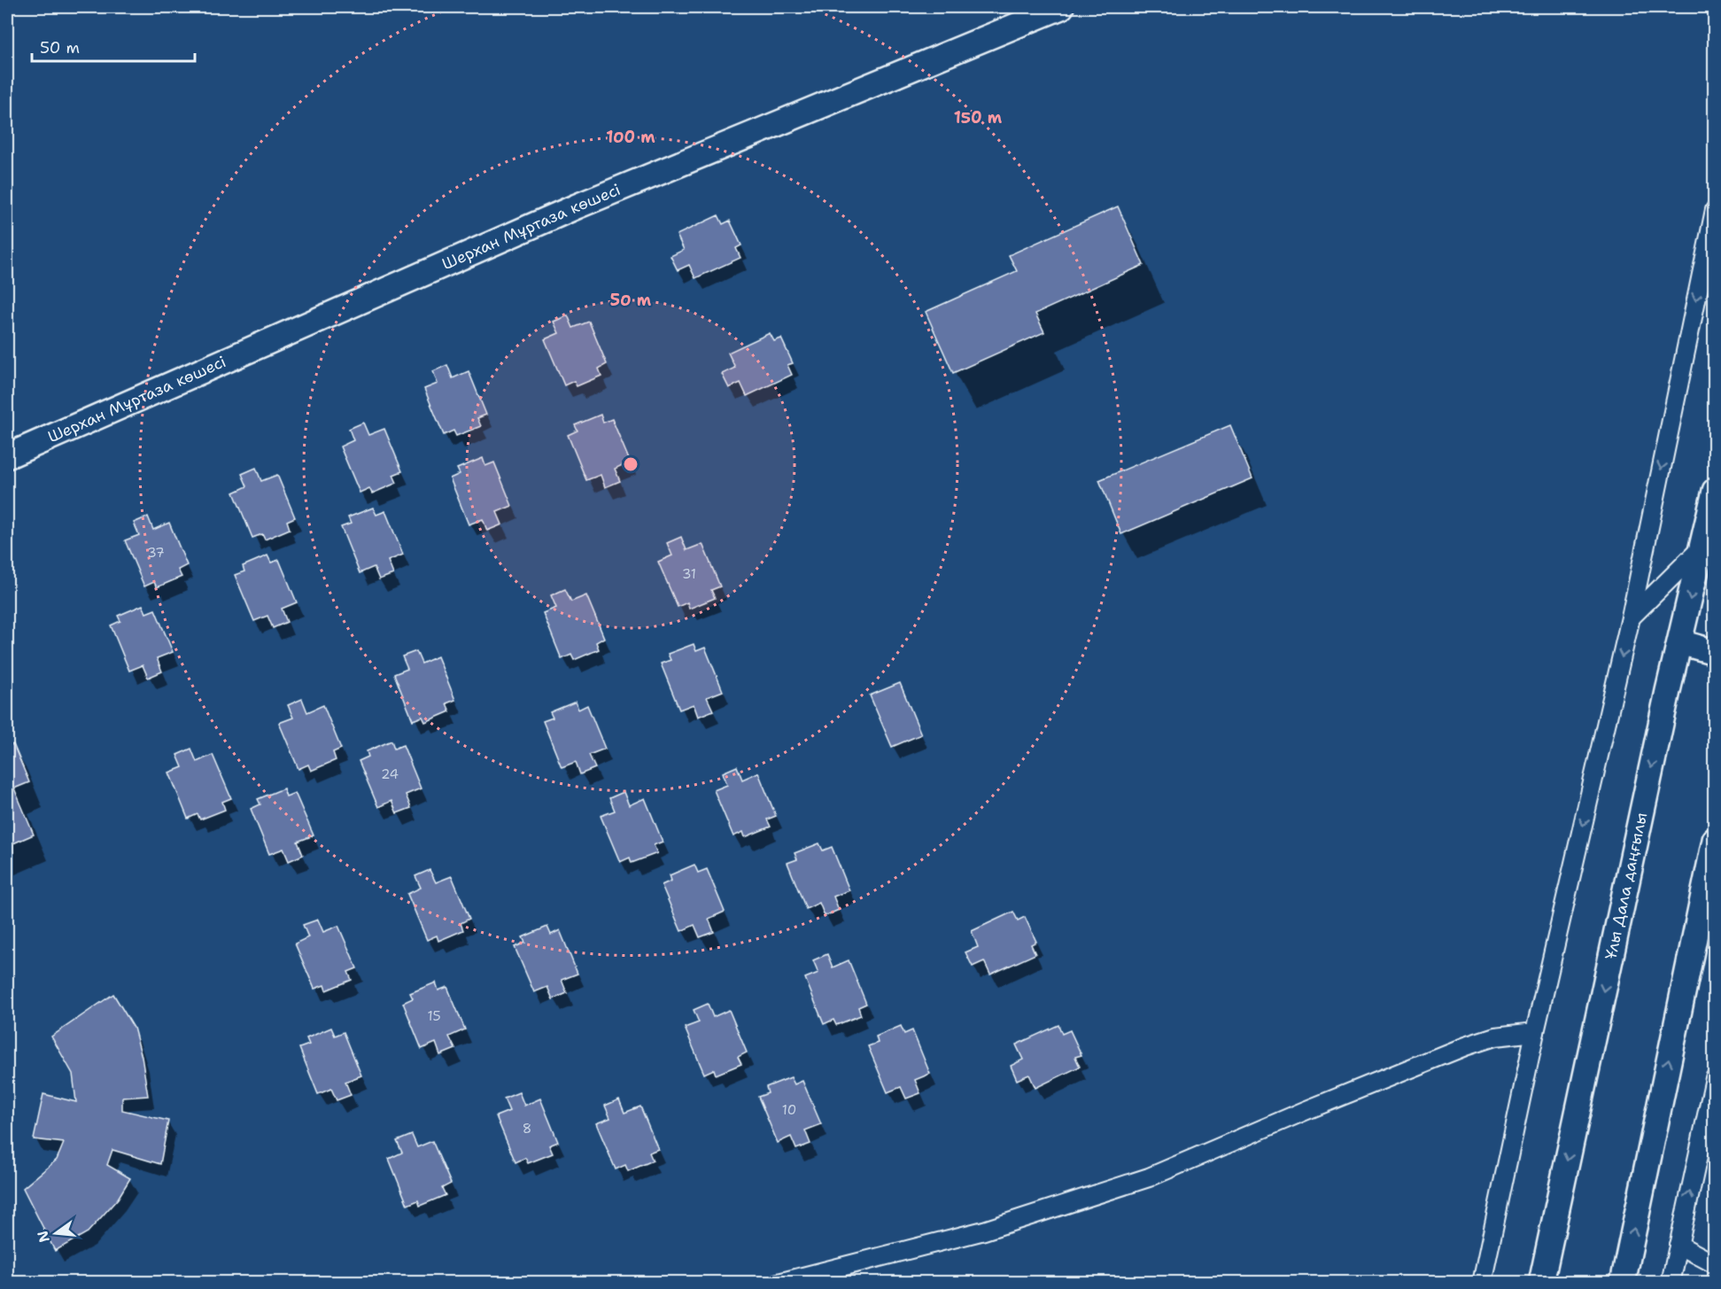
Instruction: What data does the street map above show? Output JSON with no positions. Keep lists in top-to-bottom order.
{
  "streets": {
    "main road": ["Шерхан Мұртаза көшесі", "Ұлы Дала даңғылы"]
  },
  "house_numbers": [
    "37",
    "31",
    "24",
    "15",
    "10",
    "8"
  ],
  "scale_bar": "50 m",
  "north": "left",
  "rings": ["150 m", "100 m", "50 m"]
}
